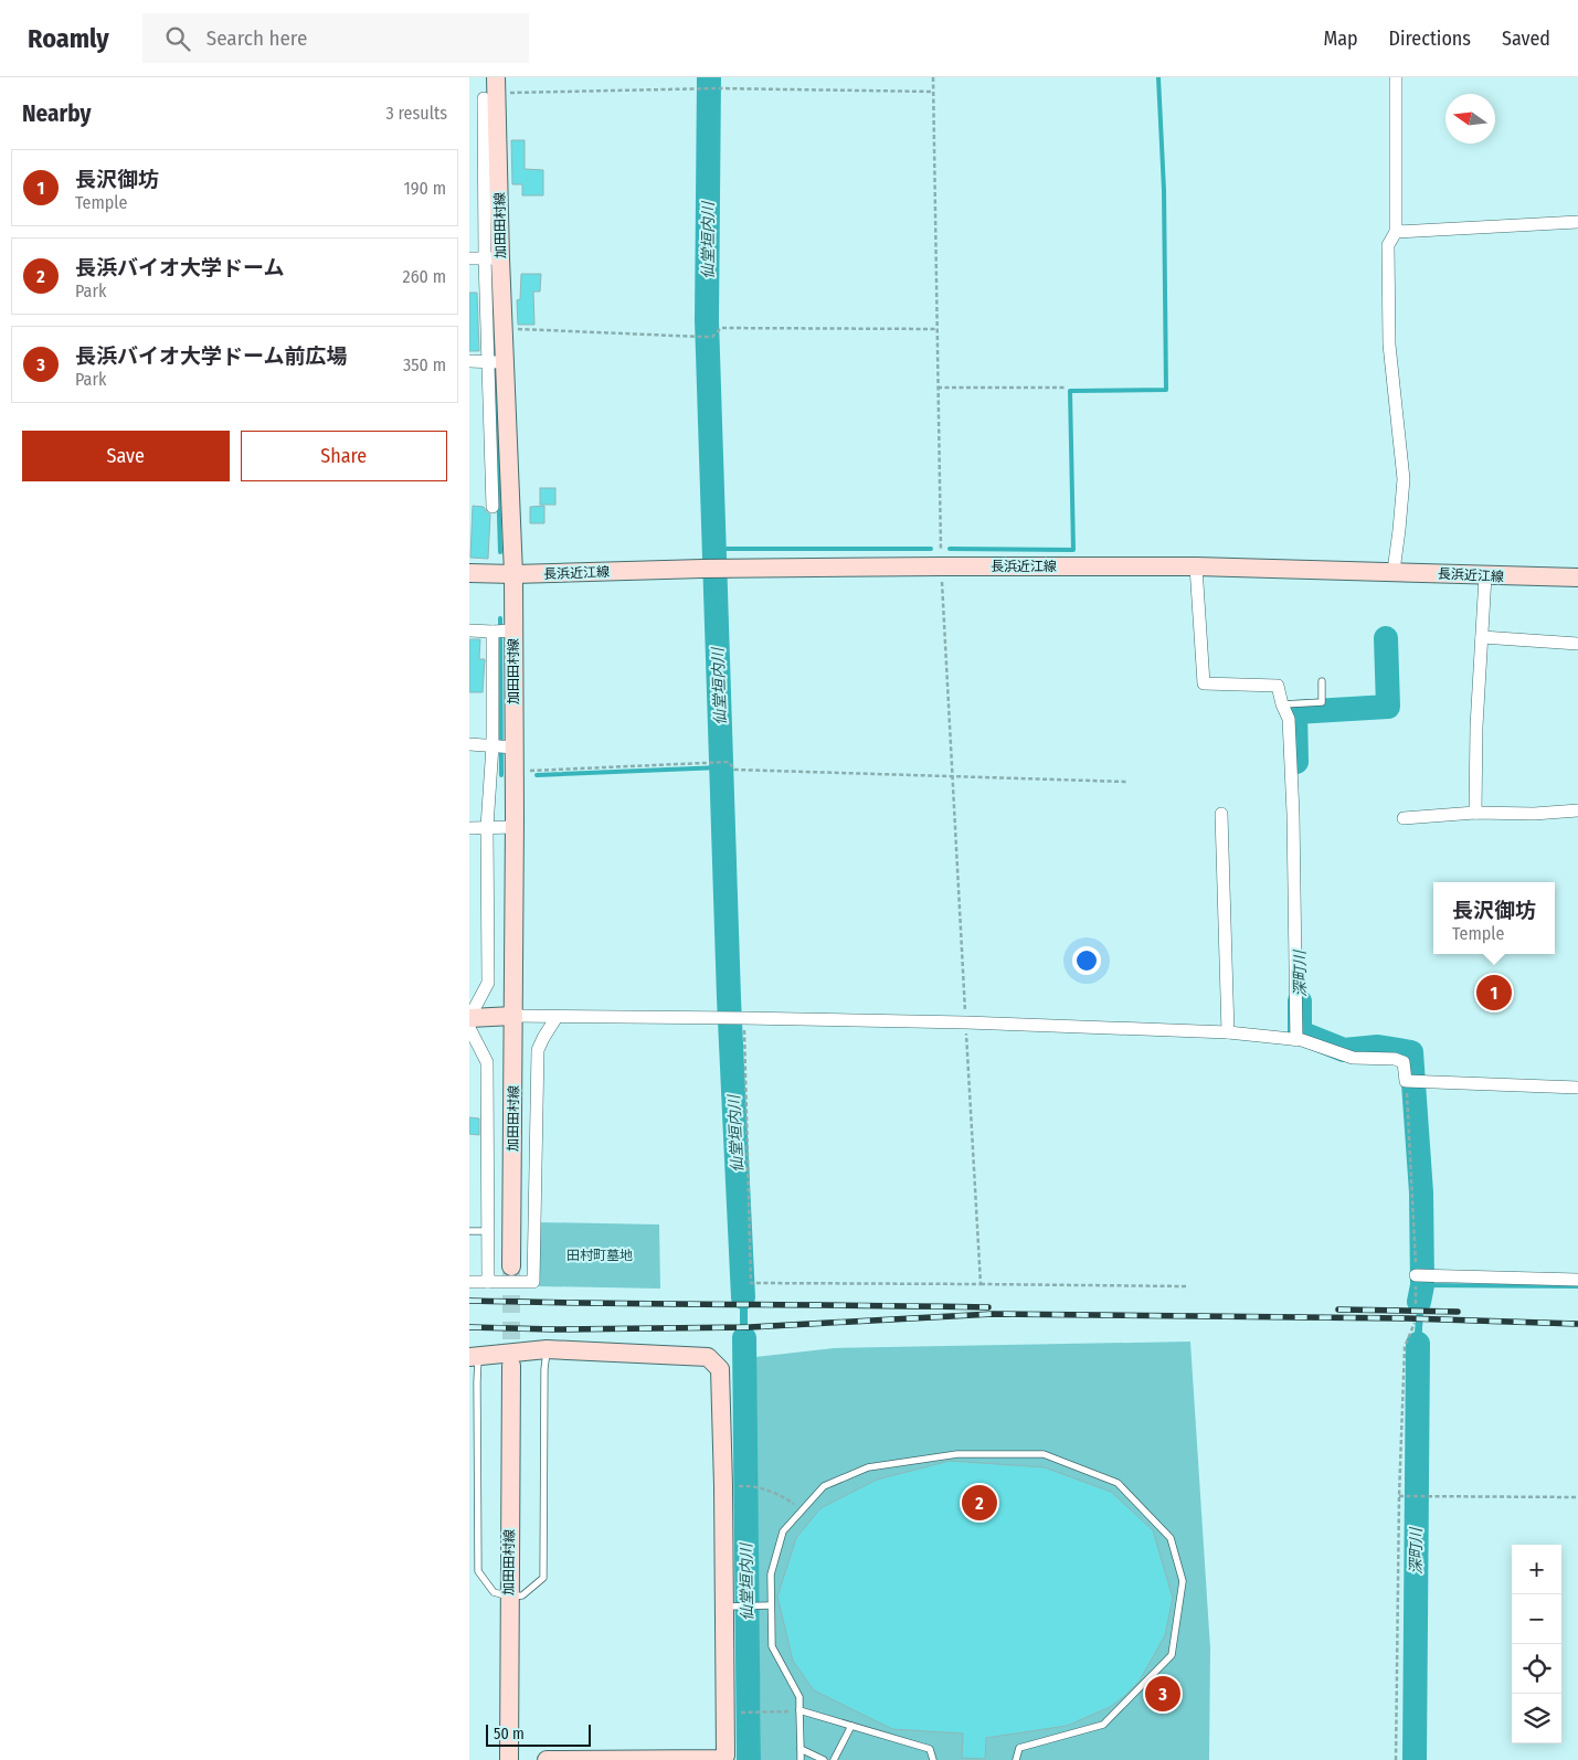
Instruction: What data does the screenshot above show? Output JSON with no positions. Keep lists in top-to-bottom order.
{
  "streets": {
    "main road": ["加田田村線", "長浜近江線"]
  },
  "crossings": [
    ["加田田村線", "長浜近江線"]
  ],
  "water": ["仙堂垣内川", "深町川"],
  "parks": ["田村町墓地"],
  "scale_bar": "50 m",
  "north": "left",
  "page": {
    "header": "Roamly",
    "search": "Search here",
    "nav": ["Map", "Directions", "Saved"],
    "heading": ["Nearby", "3 results"],
    "list": [
      {
        "mark": "1",
        "name": "長沢御坊",
        "note": "Temple",
        "value": "190 m"
      },
      {
        "mark": "2",
        "name": "長浜バイオ大学ドーム",
        "note": "Park",
        "value": "260 m"
      },
      {
        "mark": "3",
        "name": "長浜バイオ大学ドーム前広場",
        "note": "Park",
        "value": "350 m"
      }
    ],
    "buttons": ["Save", "Share"],
    "popup": ["長沢御坊", "Temple"],
    "pins": ["1", "2", "3"],
    "map_buttons": ["+", "−"],
    "scale": "50 m"
  }
}
